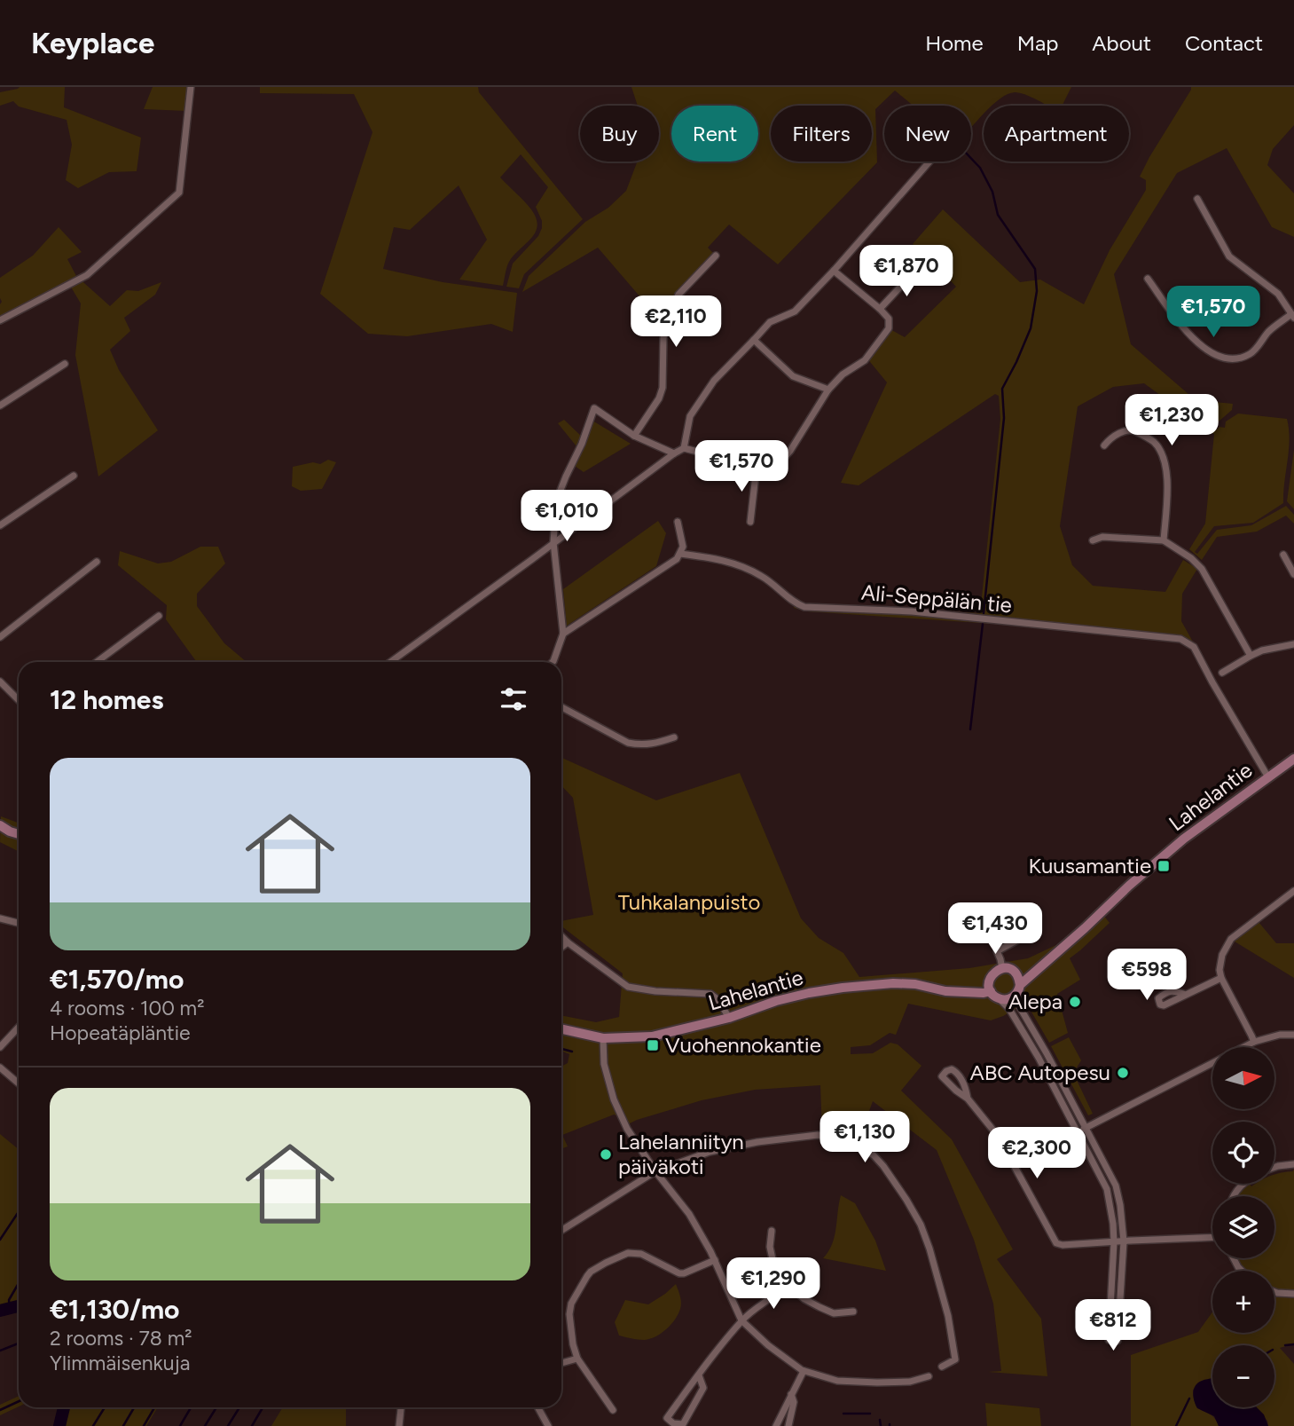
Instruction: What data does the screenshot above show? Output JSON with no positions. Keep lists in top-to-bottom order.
{
  "streets": {
    "main road": ["Lahelantie"],
    "street": ["Ali-Seppälän tie"]
  },
  "crossings": [
    ["Ali-Seppälän tie", "Lahelantie"]
  ],
  "parks": ["Tuhkalanpuisto"],
  "places": {
    "transit": ["Kuusamantie", "Vuohennokantie"],
    "other": ["Alepa", "ABC Autopesu", "Lahelanniityn päiväkoti"]
  },
  "north": "right",
  "page": {
    "header": "Keyplace",
    "nav": [
      "Home",
      "Map",
      "About",
      "Contact"
    ],
    "chip": [
      "Buy",
      "Rent",
      "Filters",
      "New",
      "Apartment"
    ],
    "price": [
      "€1,870",
      "€1,570",
      "€2,110",
      "€1,230",
      "€1,570",
      "€1,010",
      "€1,430",
      "€598",
      "€1,130",
      "€2,300",
      "€1,290",
      "€812"
    ],
    "heading": "12 homes",
    "list": [
      {
        "name": "€1,570/mo",
        "note": "4 rooms · 100 m² · Hopeatäpläntie"
      },
      {
        "name": "€1,130/mo",
        "note": "2 rooms · 78 m² · Ylimmäisenkuja"
      }
    ],
    "map_buttons": ["+", "−"]
  }
}
